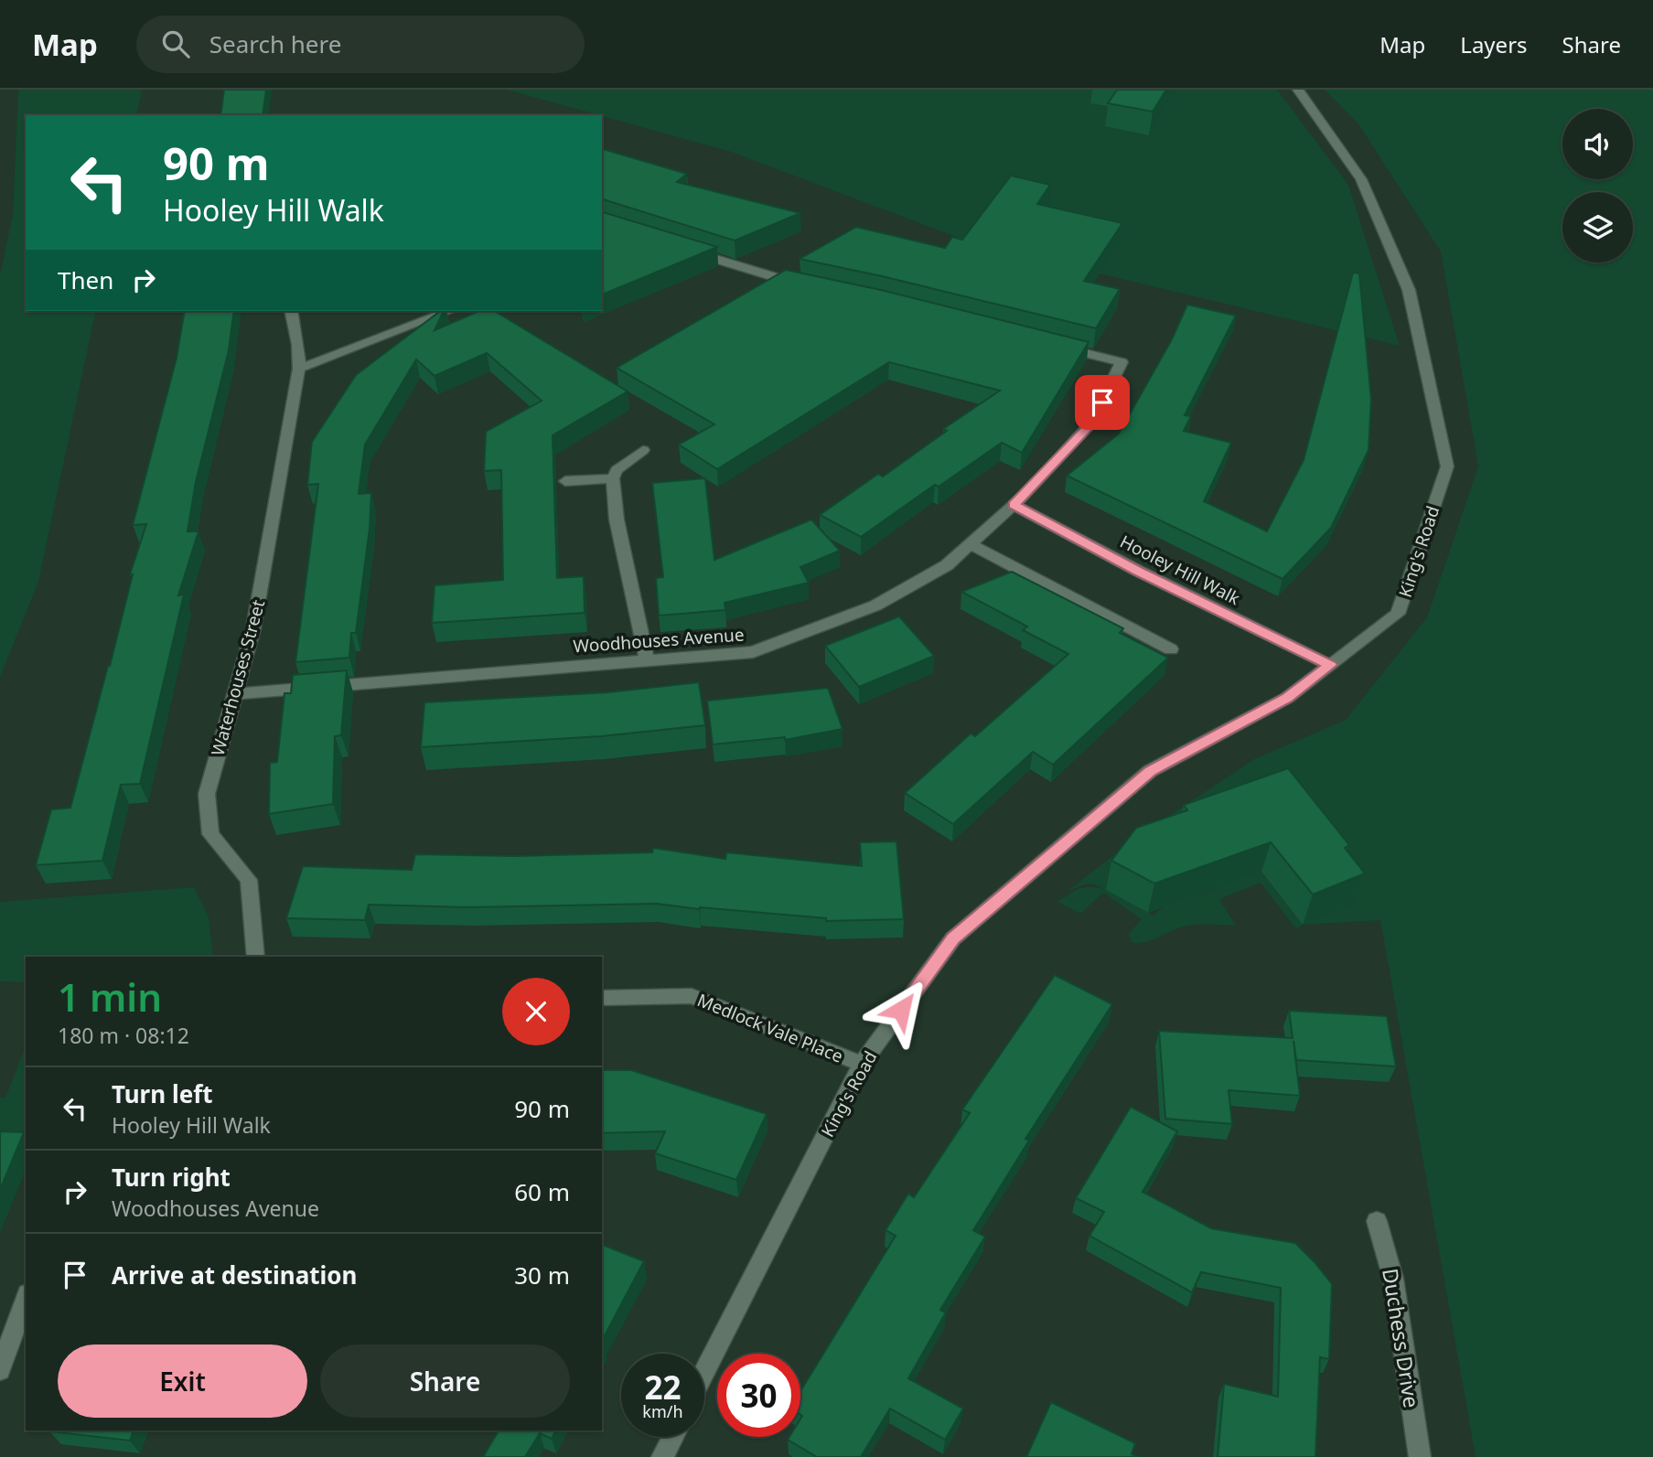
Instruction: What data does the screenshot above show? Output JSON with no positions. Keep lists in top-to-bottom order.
{
  "streets": {
    "street": [
      "King's Road",
      "Hooley Hill Walk",
      "Woodhouses Avenue",
      "Waterhouses Street",
      "Medlock Vale Place",
      "Duchess Drive"
    ]
  },
  "crossings": [
    ["King's Road", "Hooley Hill Walk"],
    ["King's Road", "Medlock Vale Place"],
    ["Hooley Hill Walk", "Woodhouses Avenue"],
    ["Woodhouses Avenue", "Waterhouses Street"]
  ],
  "page": {
    "header": "Map",
    "search": "Search here",
    "nav": ["Map", "Layers", "Share"],
    "turn": ["90 m", "Hooley Hill Walk"],
    "then": "Then",
    "heading": ["1 min", "180 m · 08:12"],
    "list": [
      {
        "name": "Turn left",
        "note": "Hooley Hill Walk",
        "value": "90 m"
      },
      {
        "name": "Turn right",
        "note": "Woodhouses Avenue",
        "value": "60 m"
      },
      {
        "name": "Arrive at destination",
        "value": "30 m"
      }
    ],
    "buttons": ["Exit", "Share"],
    "speed": "22 km/h",
    "limit": "30"
  }
}
